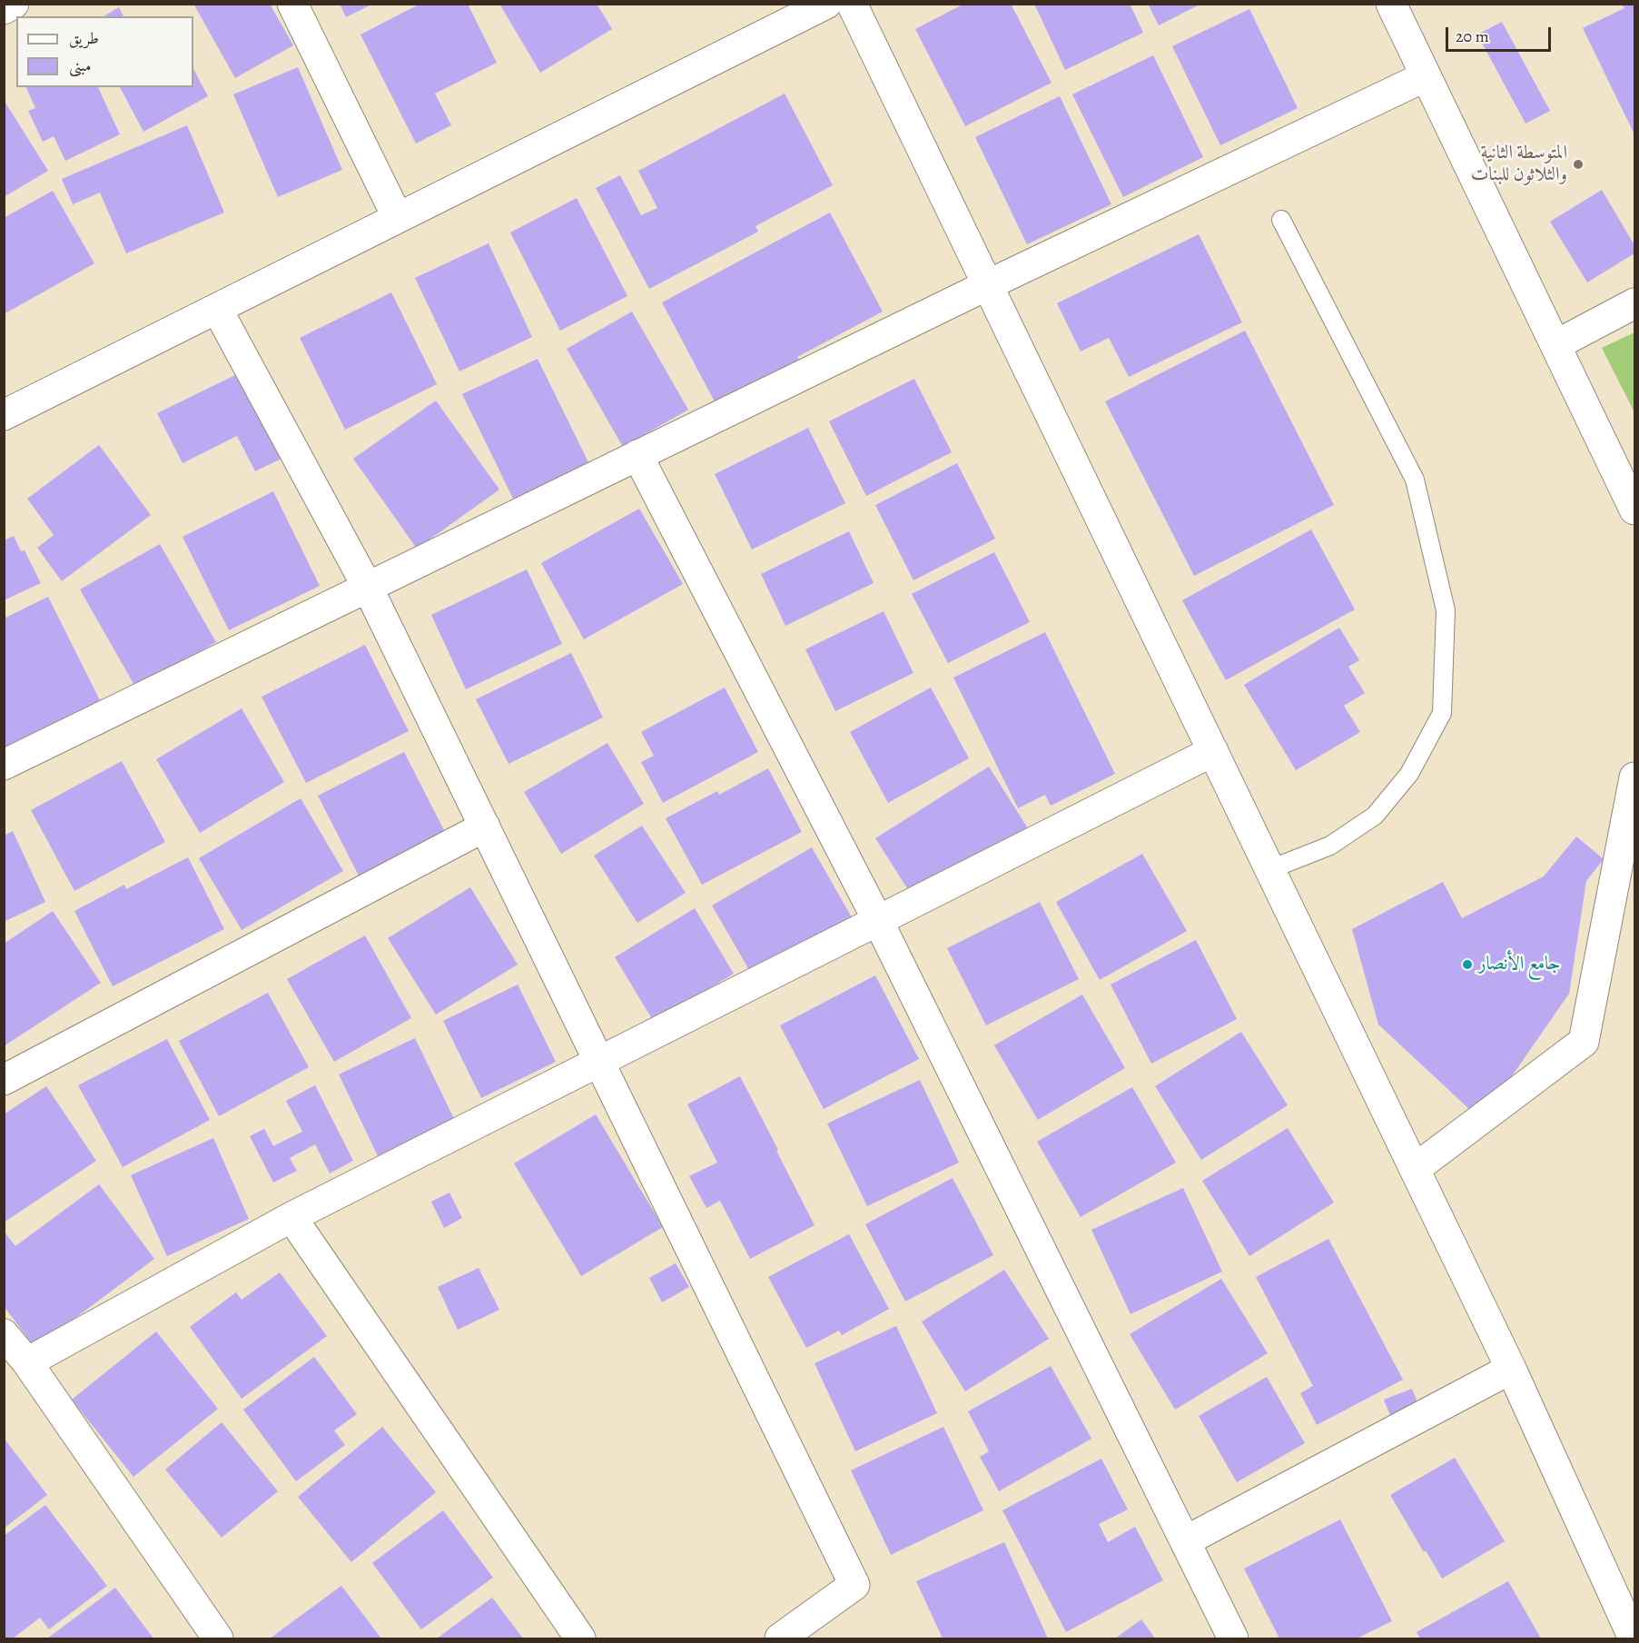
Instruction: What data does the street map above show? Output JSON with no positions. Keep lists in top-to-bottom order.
{
  "places": ["المتوسطة الثانية والثلاثون للبنات", "جامع الأنصار"],
  "legend": ["طريق", "مبنى"],
  "scale_bar": "20 m"
}
